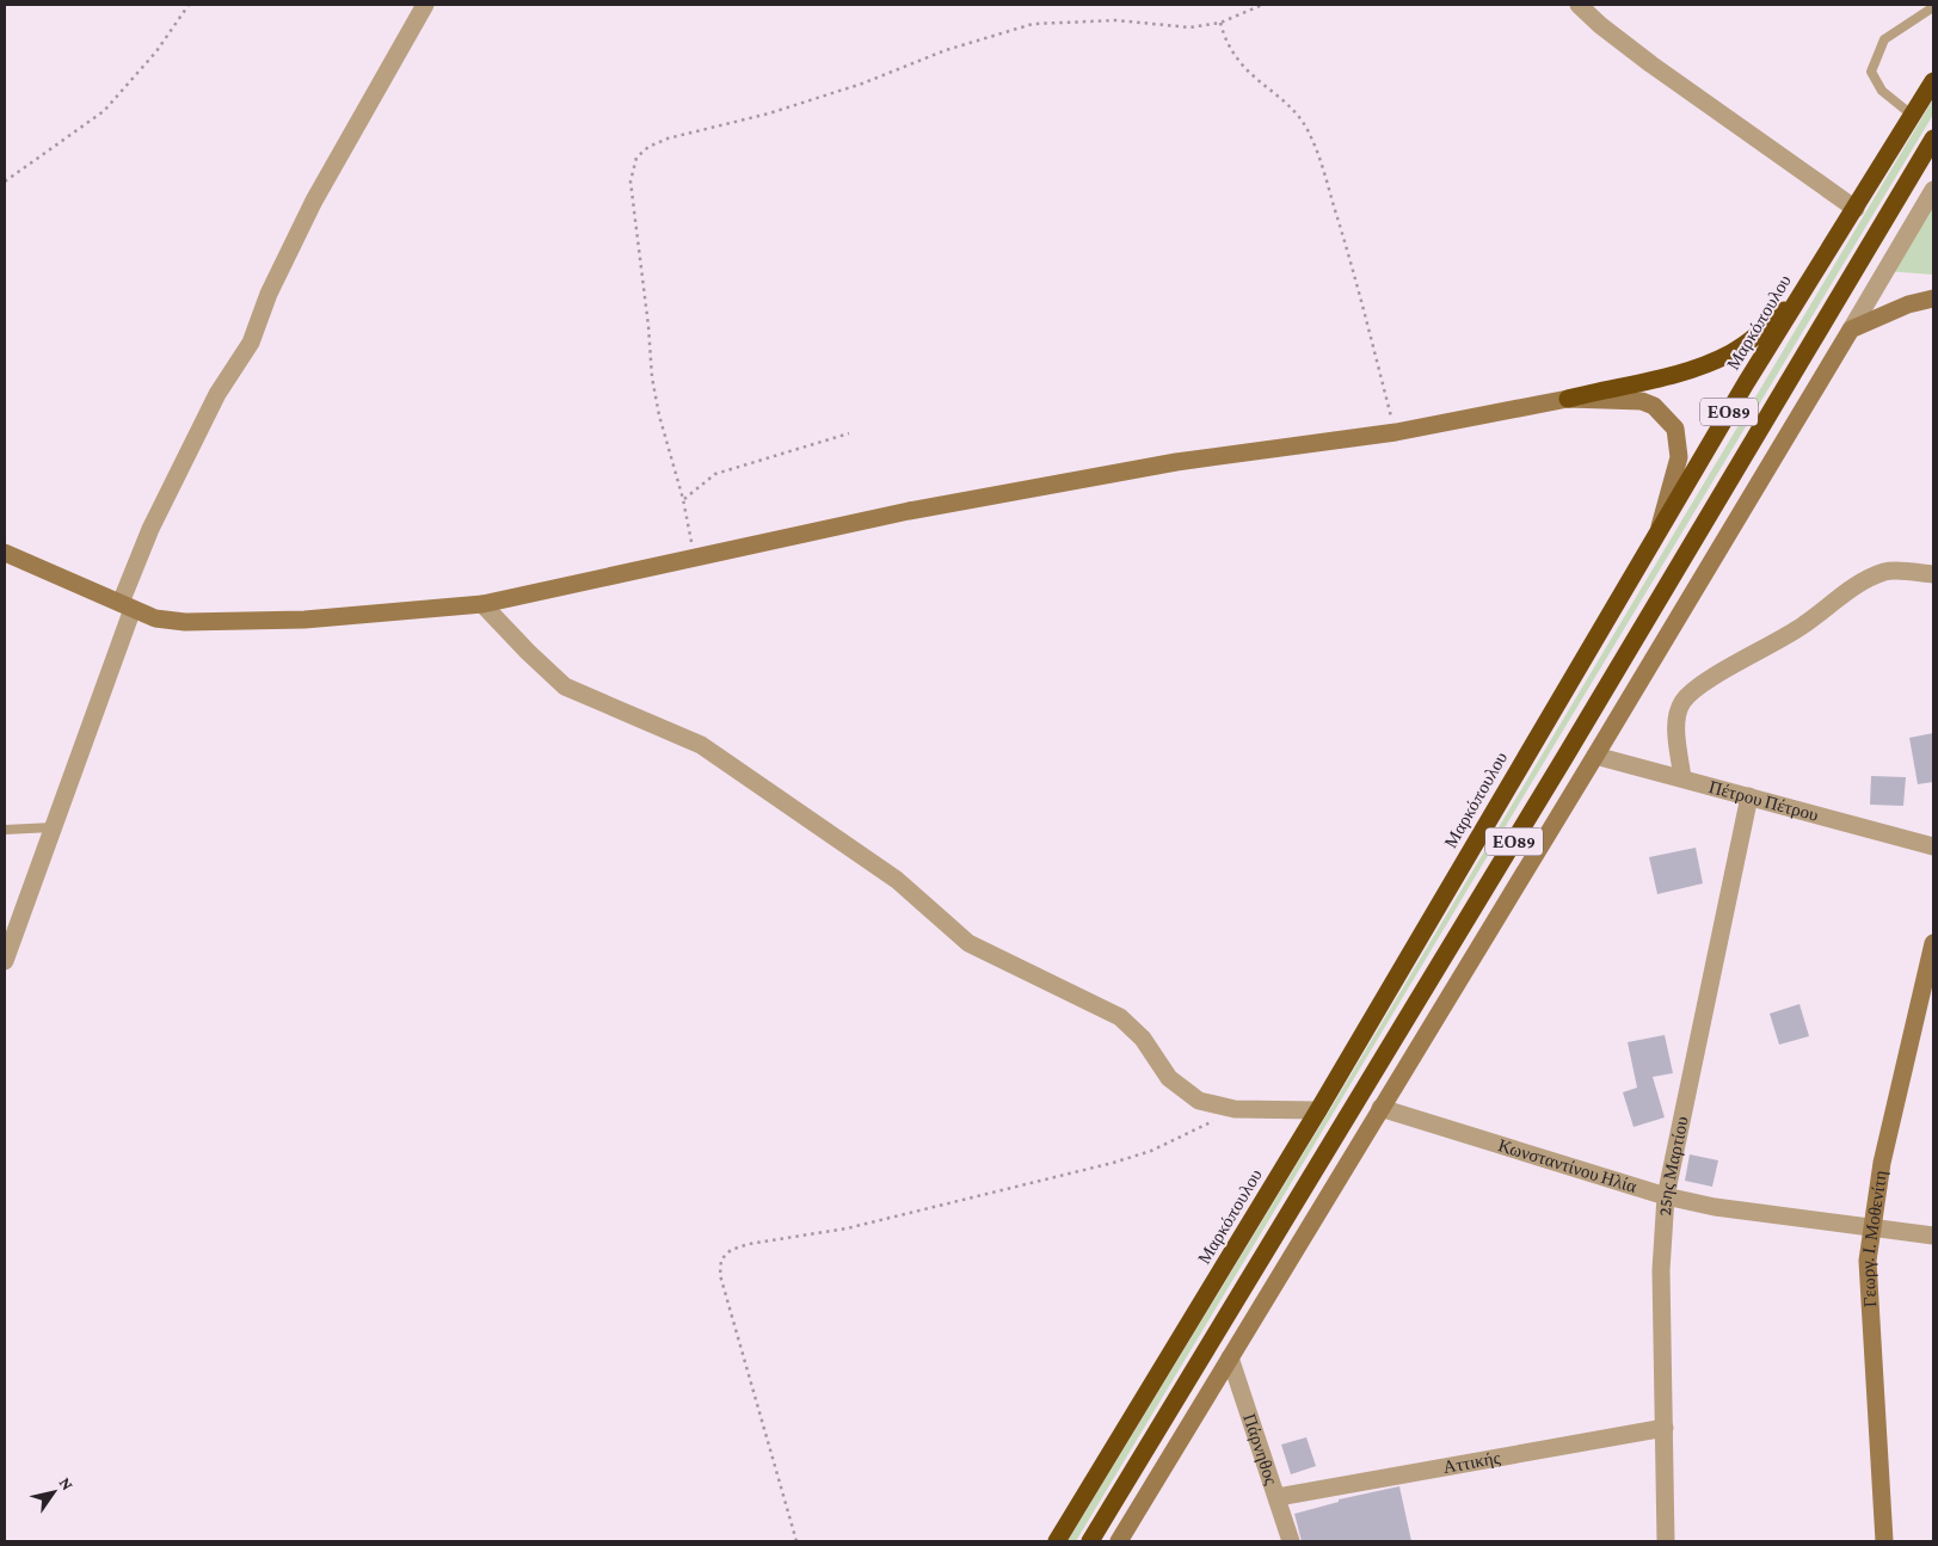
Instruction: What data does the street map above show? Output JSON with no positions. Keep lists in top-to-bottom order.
{
  "streets": {
    "highway": ["Μαρκόπουλου", "ΕΟ89"],
    "street": [
      "Πέτρου Πέτρου",
      "Κωνσταντίνου Ηλία",
      "25ης Μαρτίου",
      "Γεωργ. Ι. Μοθενίτη",
      "Πάρνηθος",
      "Αττικής"
    ]
  },
  "crossings": [
    ["Πέτρου Πέτρου", "25ης Μαρτίου"],
    ["Κωνσταντίνου Ηλία", "25ης Μαρτίου"],
    ["Κωνσταντίνου Ηλία", "Γεωργ. Ι. Μοθενίτη"],
    ["25ης Μαρτίου", "Αττικής"],
    ["Πάρνηθος", "Αττικής"]
  ],
  "north": "top right"
}
